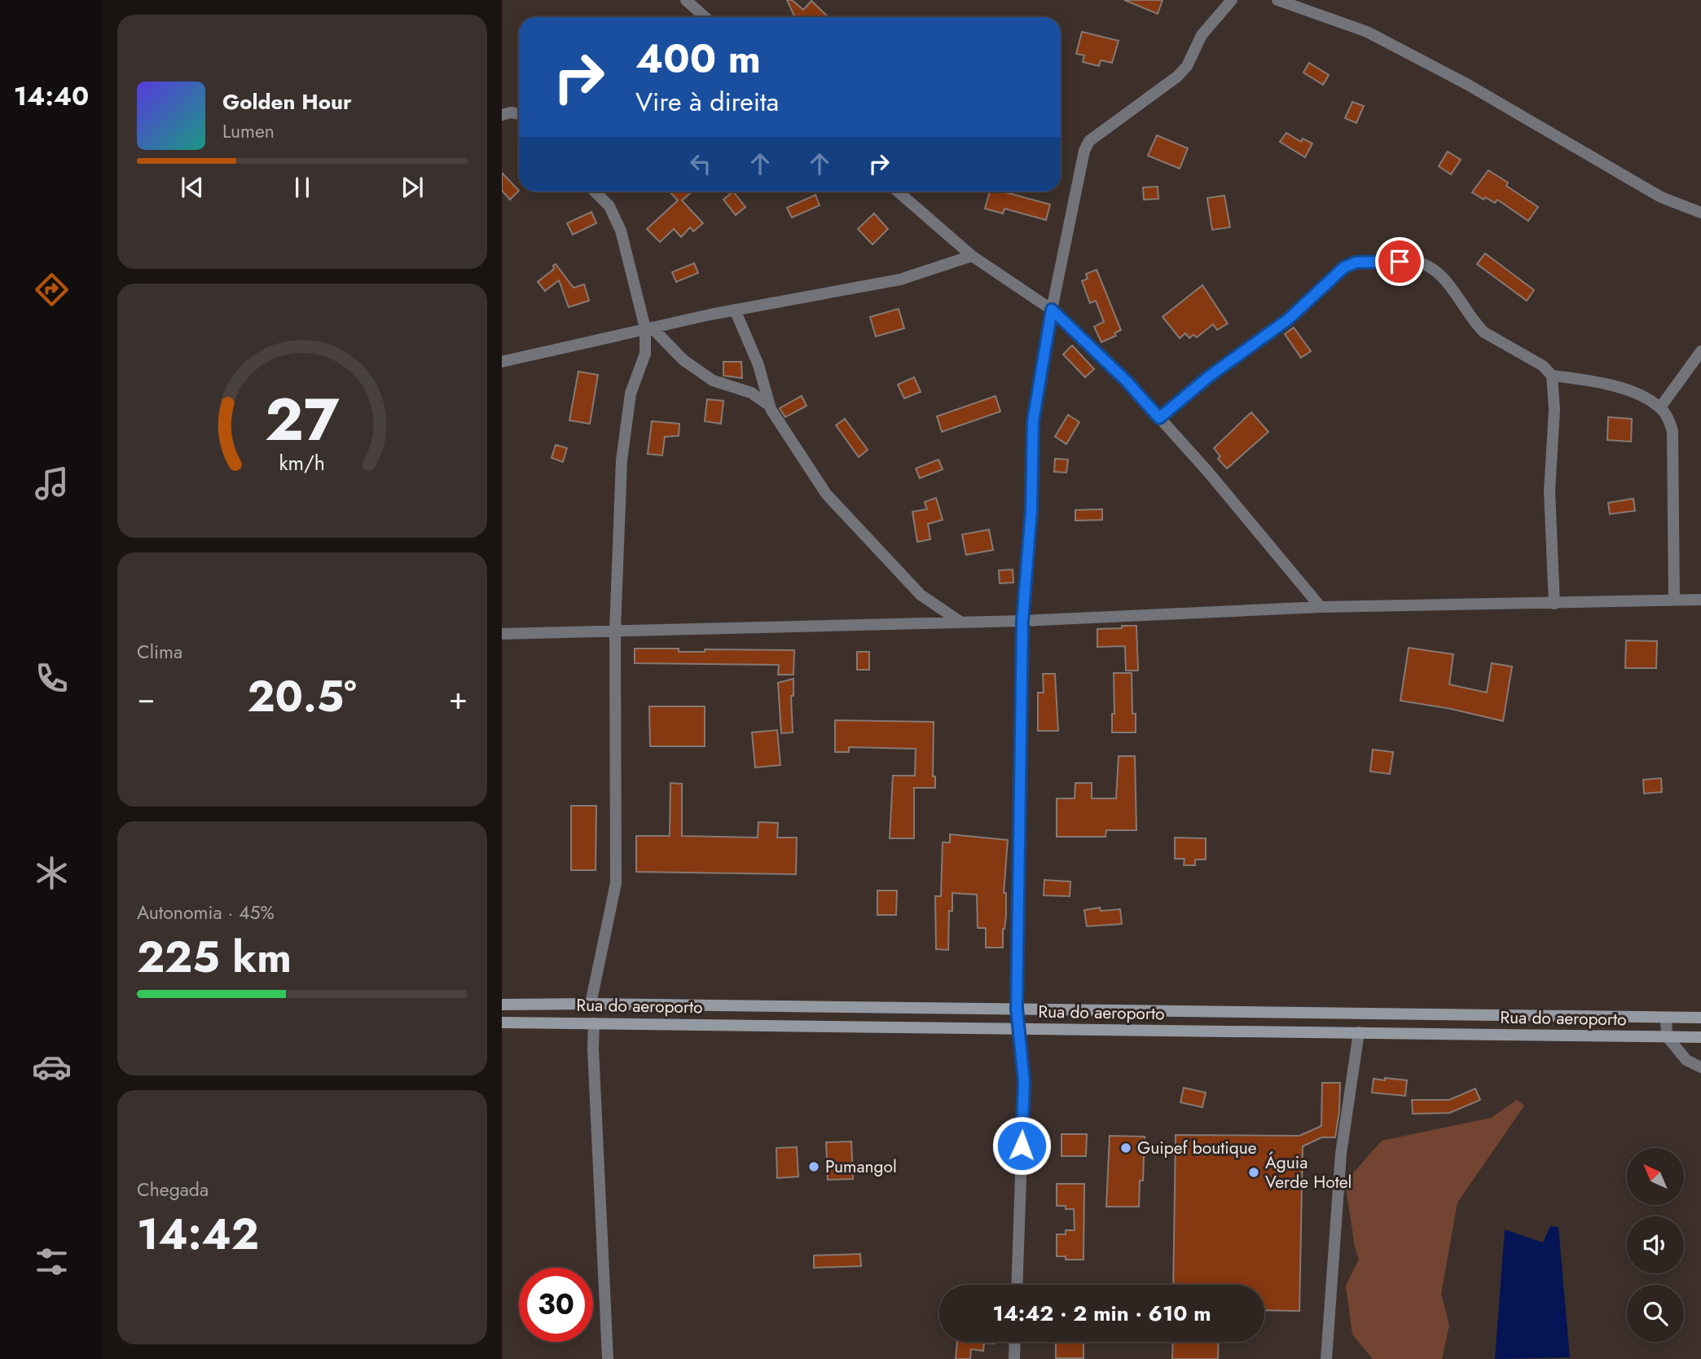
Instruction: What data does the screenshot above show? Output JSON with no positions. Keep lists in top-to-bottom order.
{
  "streets": {
    "main road": ["Rua do aeroporto"]
  },
  "places": ["Guipef boutique", "Pumangol", "Águia Verde Hotel"],
  "north": "top left",
  "page": {
    "tabs": "14:40",
    "turn": ["400 m", "Vire à direita"],
    "song": ["Golden Hour", "Lumen"],
    "tile": [
      "Clima",
      ["Autonomia · 45%", "225 km"],
      ["Chegada", "14:42"]
    ],
    "heat": ["−", "20.5°", "+"],
    "limit": "30",
    "trip": "14:42 · 2 min · 610 m",
    "gauge": ["27", "km/h"]
  }
}
